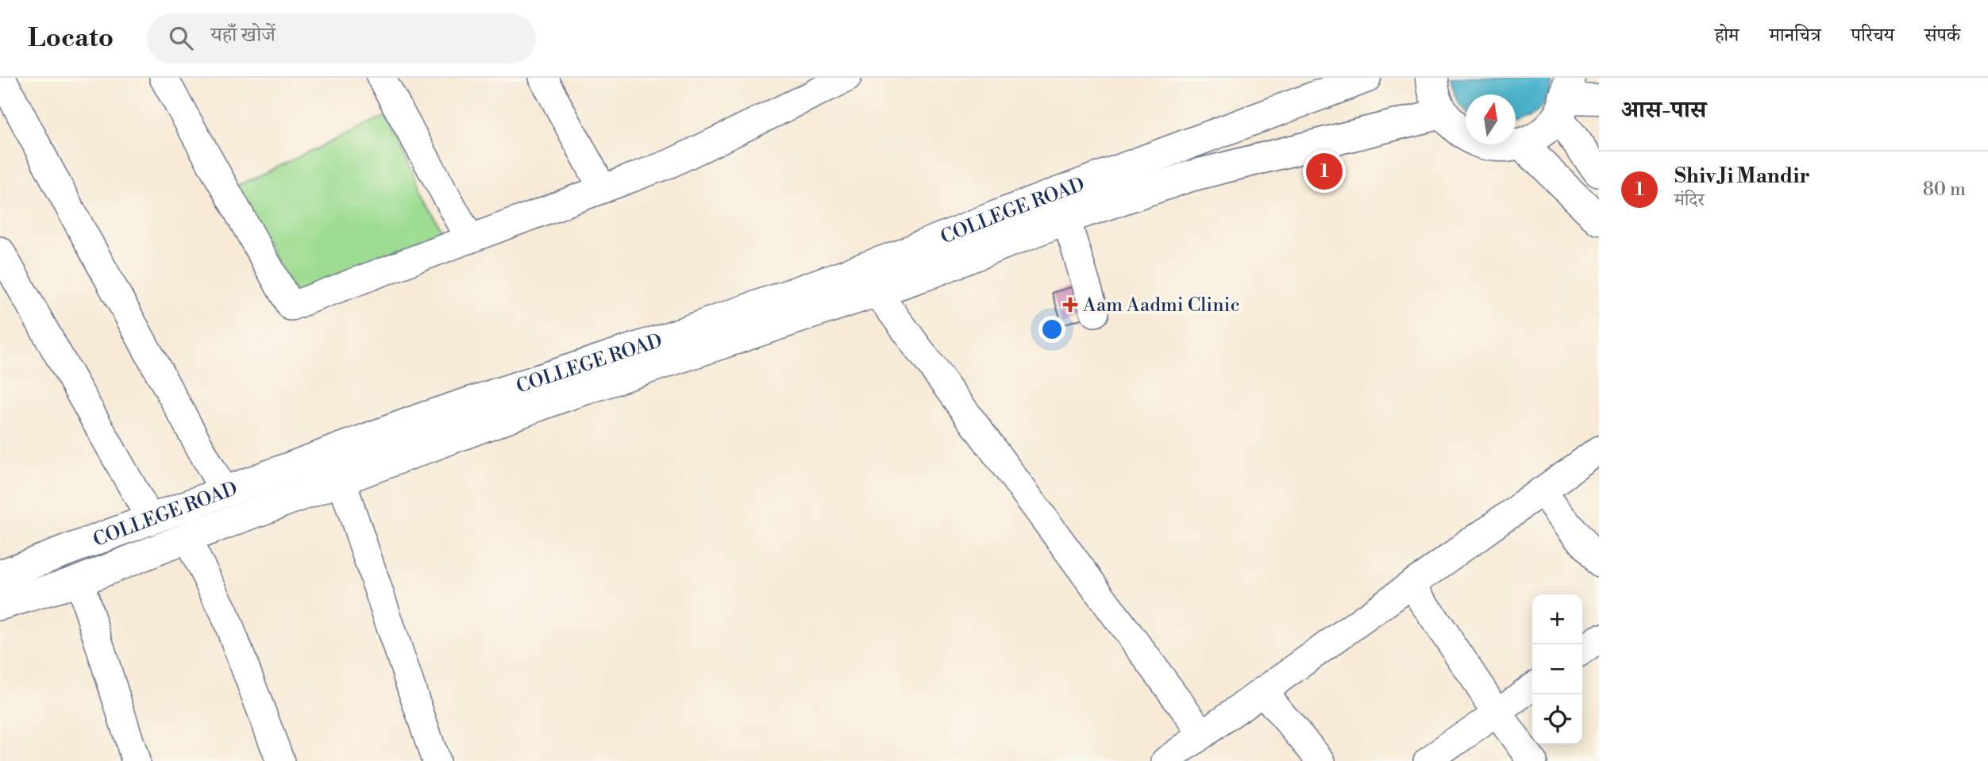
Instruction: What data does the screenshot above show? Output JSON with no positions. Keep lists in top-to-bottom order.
{
  "streets": {
    "street": ["COLLEGE ROAD"]
  },
  "places": {
    "health": ["Aam Aadmi Clinic"]
  },
  "north": "top",
  "page": {
    "header": "Locato",
    "search": "यहाँ खोजें",
    "nav": [
      "होम",
      "मानचित्र",
      "परिचय",
      "संपर्क"
    ],
    "heading": "आस-पास",
    "pins": "1",
    "list": [
      {
        "mark": "1",
        "name": "Shiv Ji Mandir",
        "note": "मंदिर",
        "value": "80 m"
      }
    ],
    "map_buttons": ["+", "−"]
  }
}
